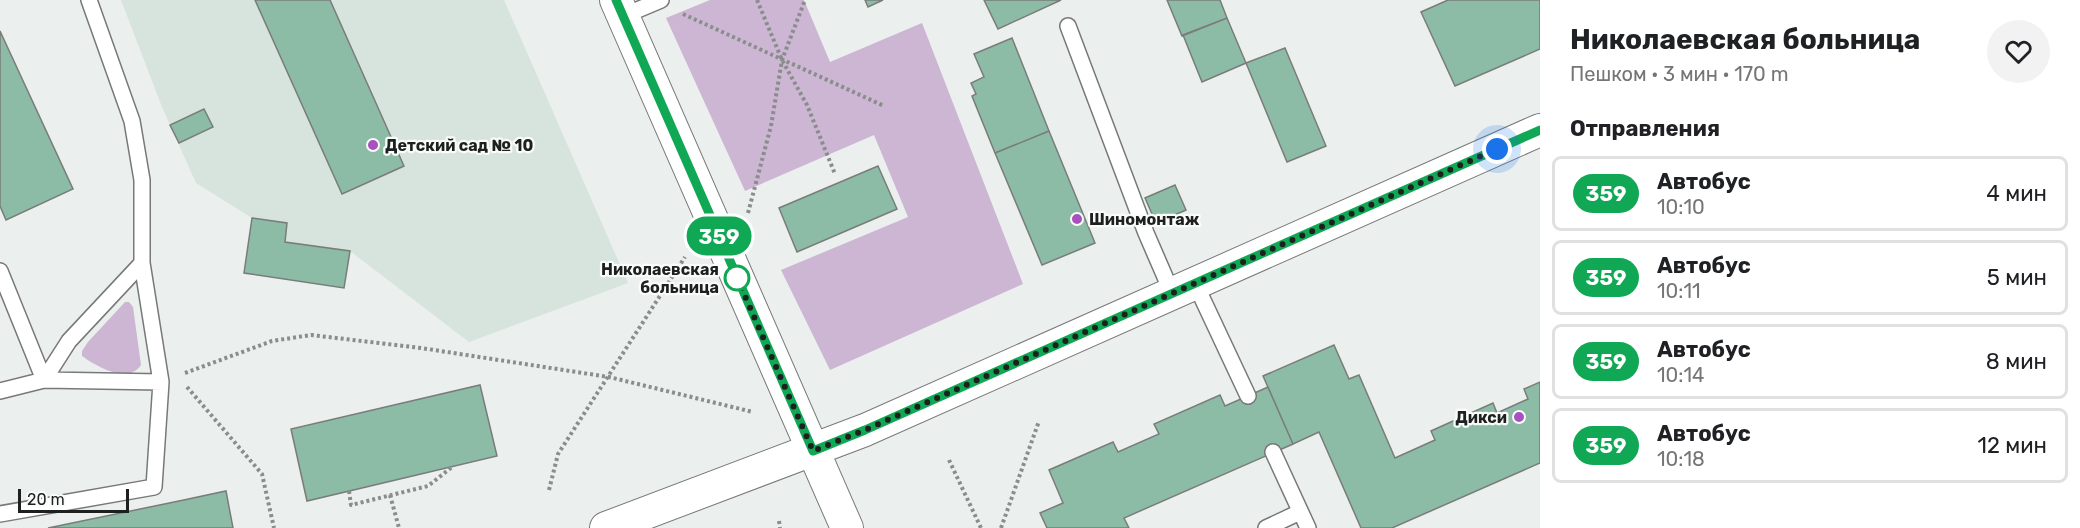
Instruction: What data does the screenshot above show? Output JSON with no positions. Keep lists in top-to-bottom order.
{
  "places": [
    "Детский сад № 10",
    "Шиномонтаж",
    "Николаевская больница",
    "Дикси"
  ],
  "lines": ["bus line 359"],
  "scale_bar": "20 m",
  "page": {
    "on_map": "359",
    "heading": [
      ["Николаевская больница", "Пешком · 3 мин · 170 m"],
      "Отправления"
    ],
    "list": [
      {
        "mark": "359",
        "name": "Автобус",
        "note": "10:10",
        "value": "4 мин"
      },
      {
        "mark": "359",
        "name": "Автобус",
        "note": "10:11",
        "value": "5 мин"
      },
      {
        "mark": "359",
        "name": "Автобус",
        "note": "10:14",
        "value": "8 мин"
      },
      {
        "mark": "359",
        "name": "Автобус",
        "note": "10:18",
        "value": "12 мин"
      }
    ],
    "scale": "20 m"
  }
}
